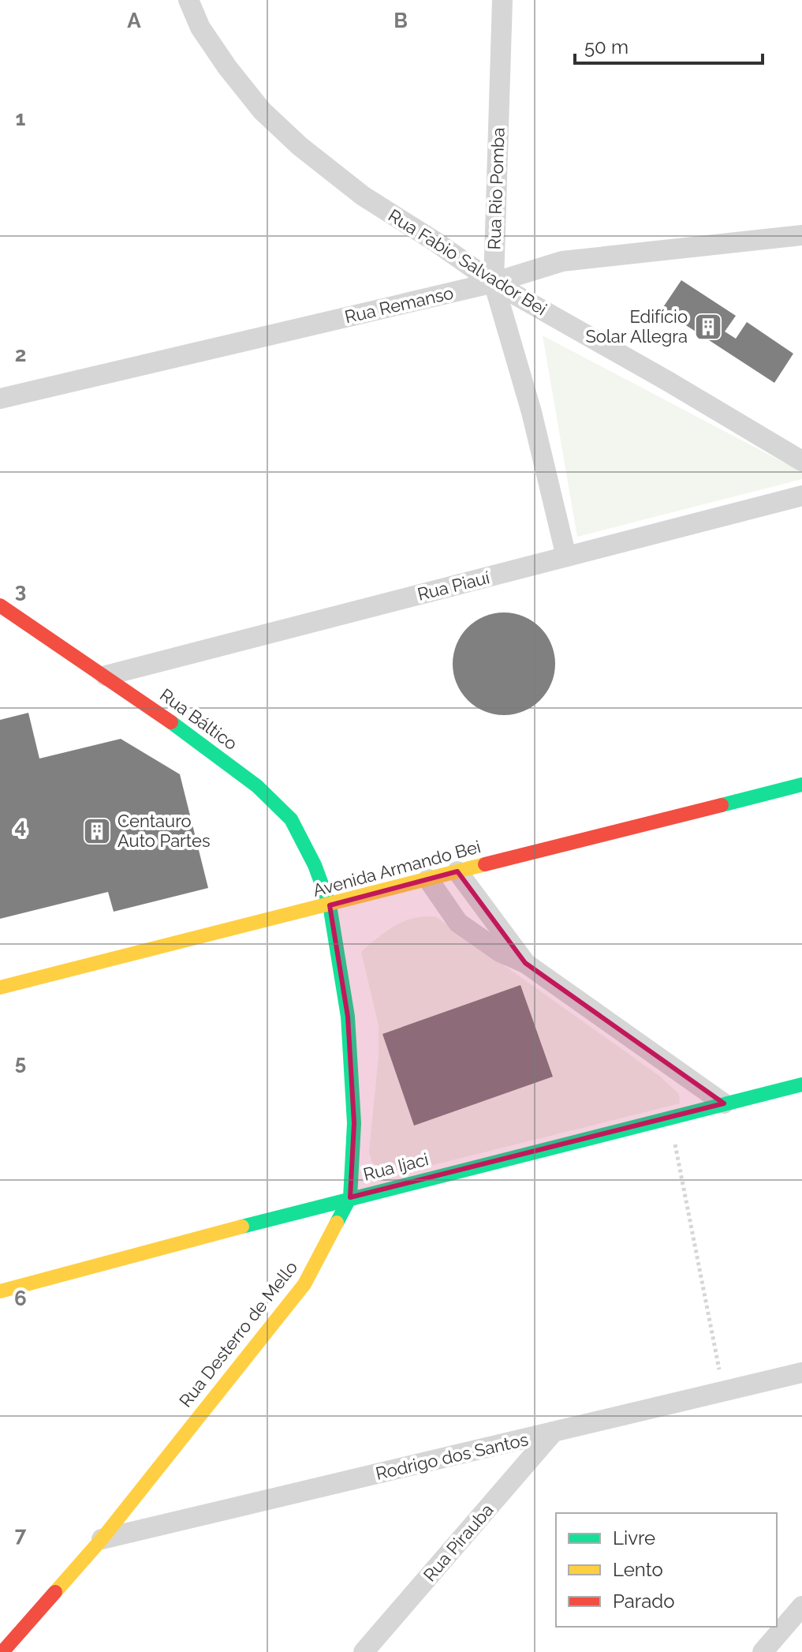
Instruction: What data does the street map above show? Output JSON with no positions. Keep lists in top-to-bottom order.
{
  "streets": {
    "street": [
      "Rua Rio Pomba",
      "Rua Fabio Salvador Bei",
      "Rua Remanso",
      "Rua Piauí",
      "Rua Báltico",
      "Avenida Armando Bei",
      "Rua Ijaci",
      "Rua Desterro de Mello",
      "Rodrigo dos Santos",
      "Rua Pirauba"
    ]
  },
  "crossings": [
    ["Rua Rio Pomba", "Rua Fabio Salvador Bei"],
    ["Rua Rio Pomba", "Rua Remanso"],
    ["Rua Rio Pomba", "Rua Piauí"],
    ["Rua Fabio Salvador Bei", "Rua Remanso"],
    ["Rua Piauí", "Rua Báltico"],
    ["Rua Báltico", "Avenida Armando Bei"],
    ["Rua Báltico", "Rua Desterro de Mello"],
    ["Avenida Armando Bei", "Rua Desterro de Mello"],
    ["Rua Ijaci", "Rua Desterro de Mello"],
    ["Rua Desterro de Mello", "Rodrigo dos Santos"],
    ["Rodrigo dos Santos", "Rua Pirauba"]
  ],
  "places": {
    "building": ["Edifício Solar Allegra", "Centauro Auto Partes"]
  },
  "legend": ["Livre", "Lento", "Parado"],
  "scale_bar": "50 m",
  "grid": {
    "columns": ["A", "B"],
    "rows": [
      "1",
      "2",
      "3",
      "4",
      "5",
      "6",
      "7"
    ]
  }
}
